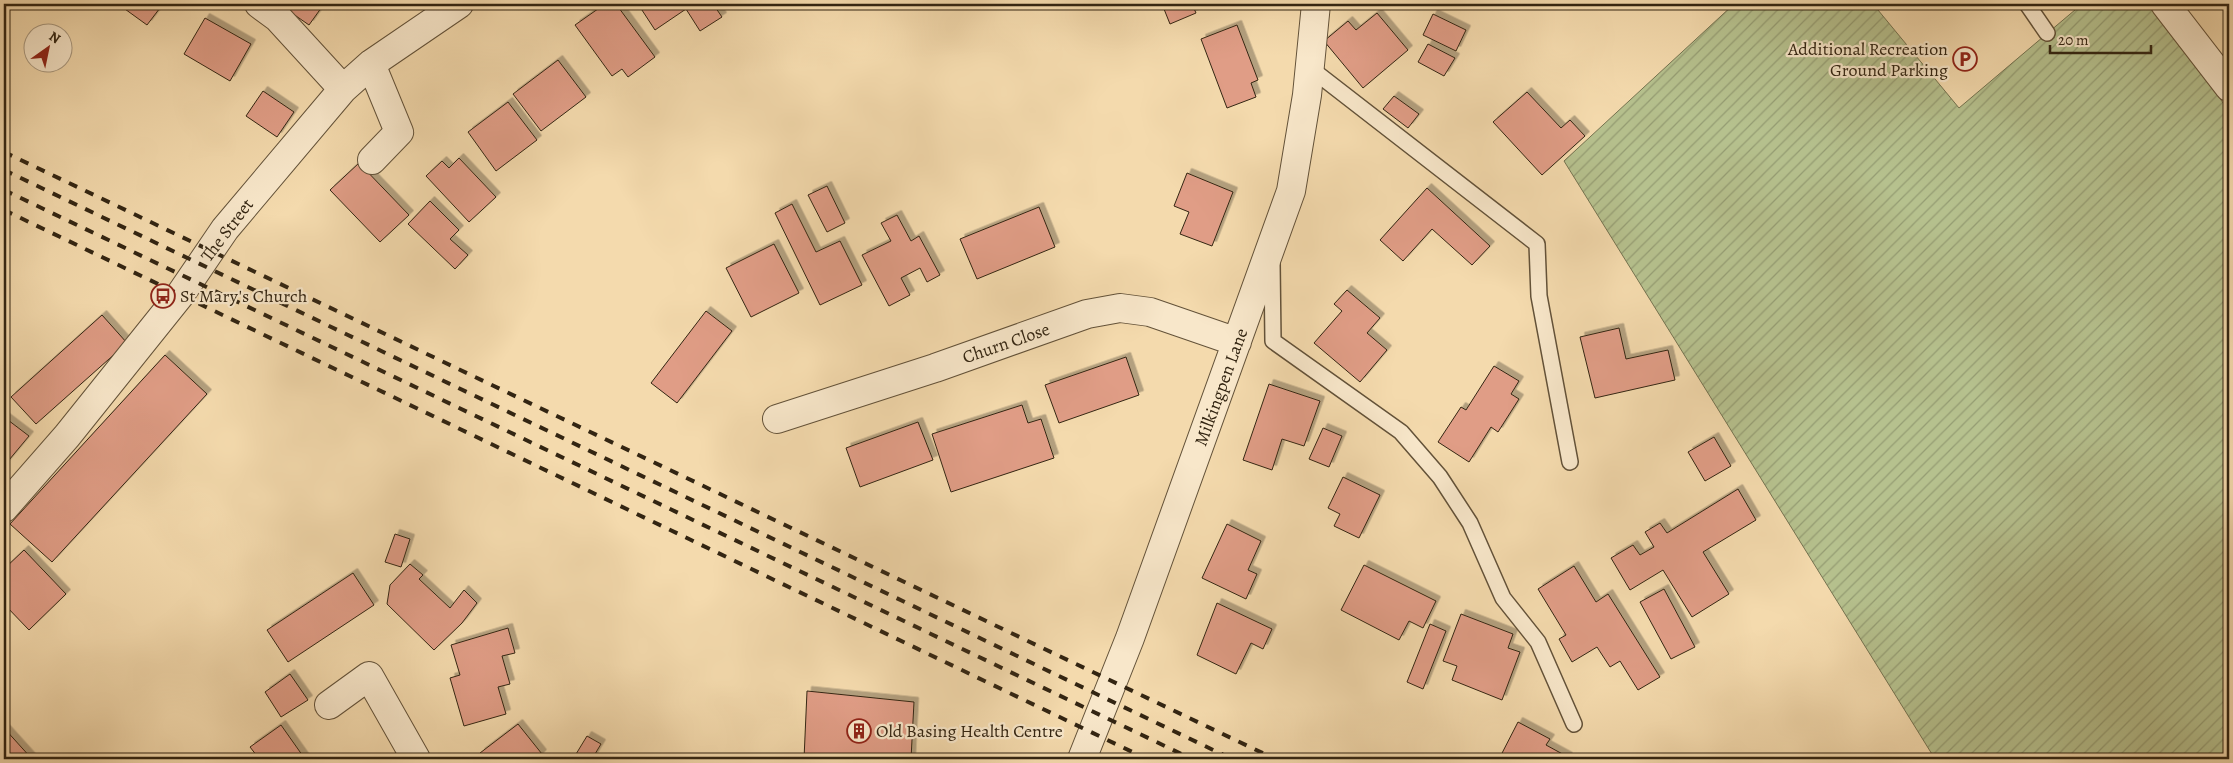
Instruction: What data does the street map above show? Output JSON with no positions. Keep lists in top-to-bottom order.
{
  "streets": {
    "street": ["The Street", "Churn Close", "Milkingpen Lane"]
  },
  "crossings": [
    ["Churn Close", "Milkingpen Lane"]
  ],
  "places": {
    "parking": ["Additional Recreation Ground Parking"],
    "bus stop": ["St Mary's Church"],
    "building": ["Old Basing Health Centre"]
  },
  "scale_bar": "20 m",
  "north": "top right"
}
